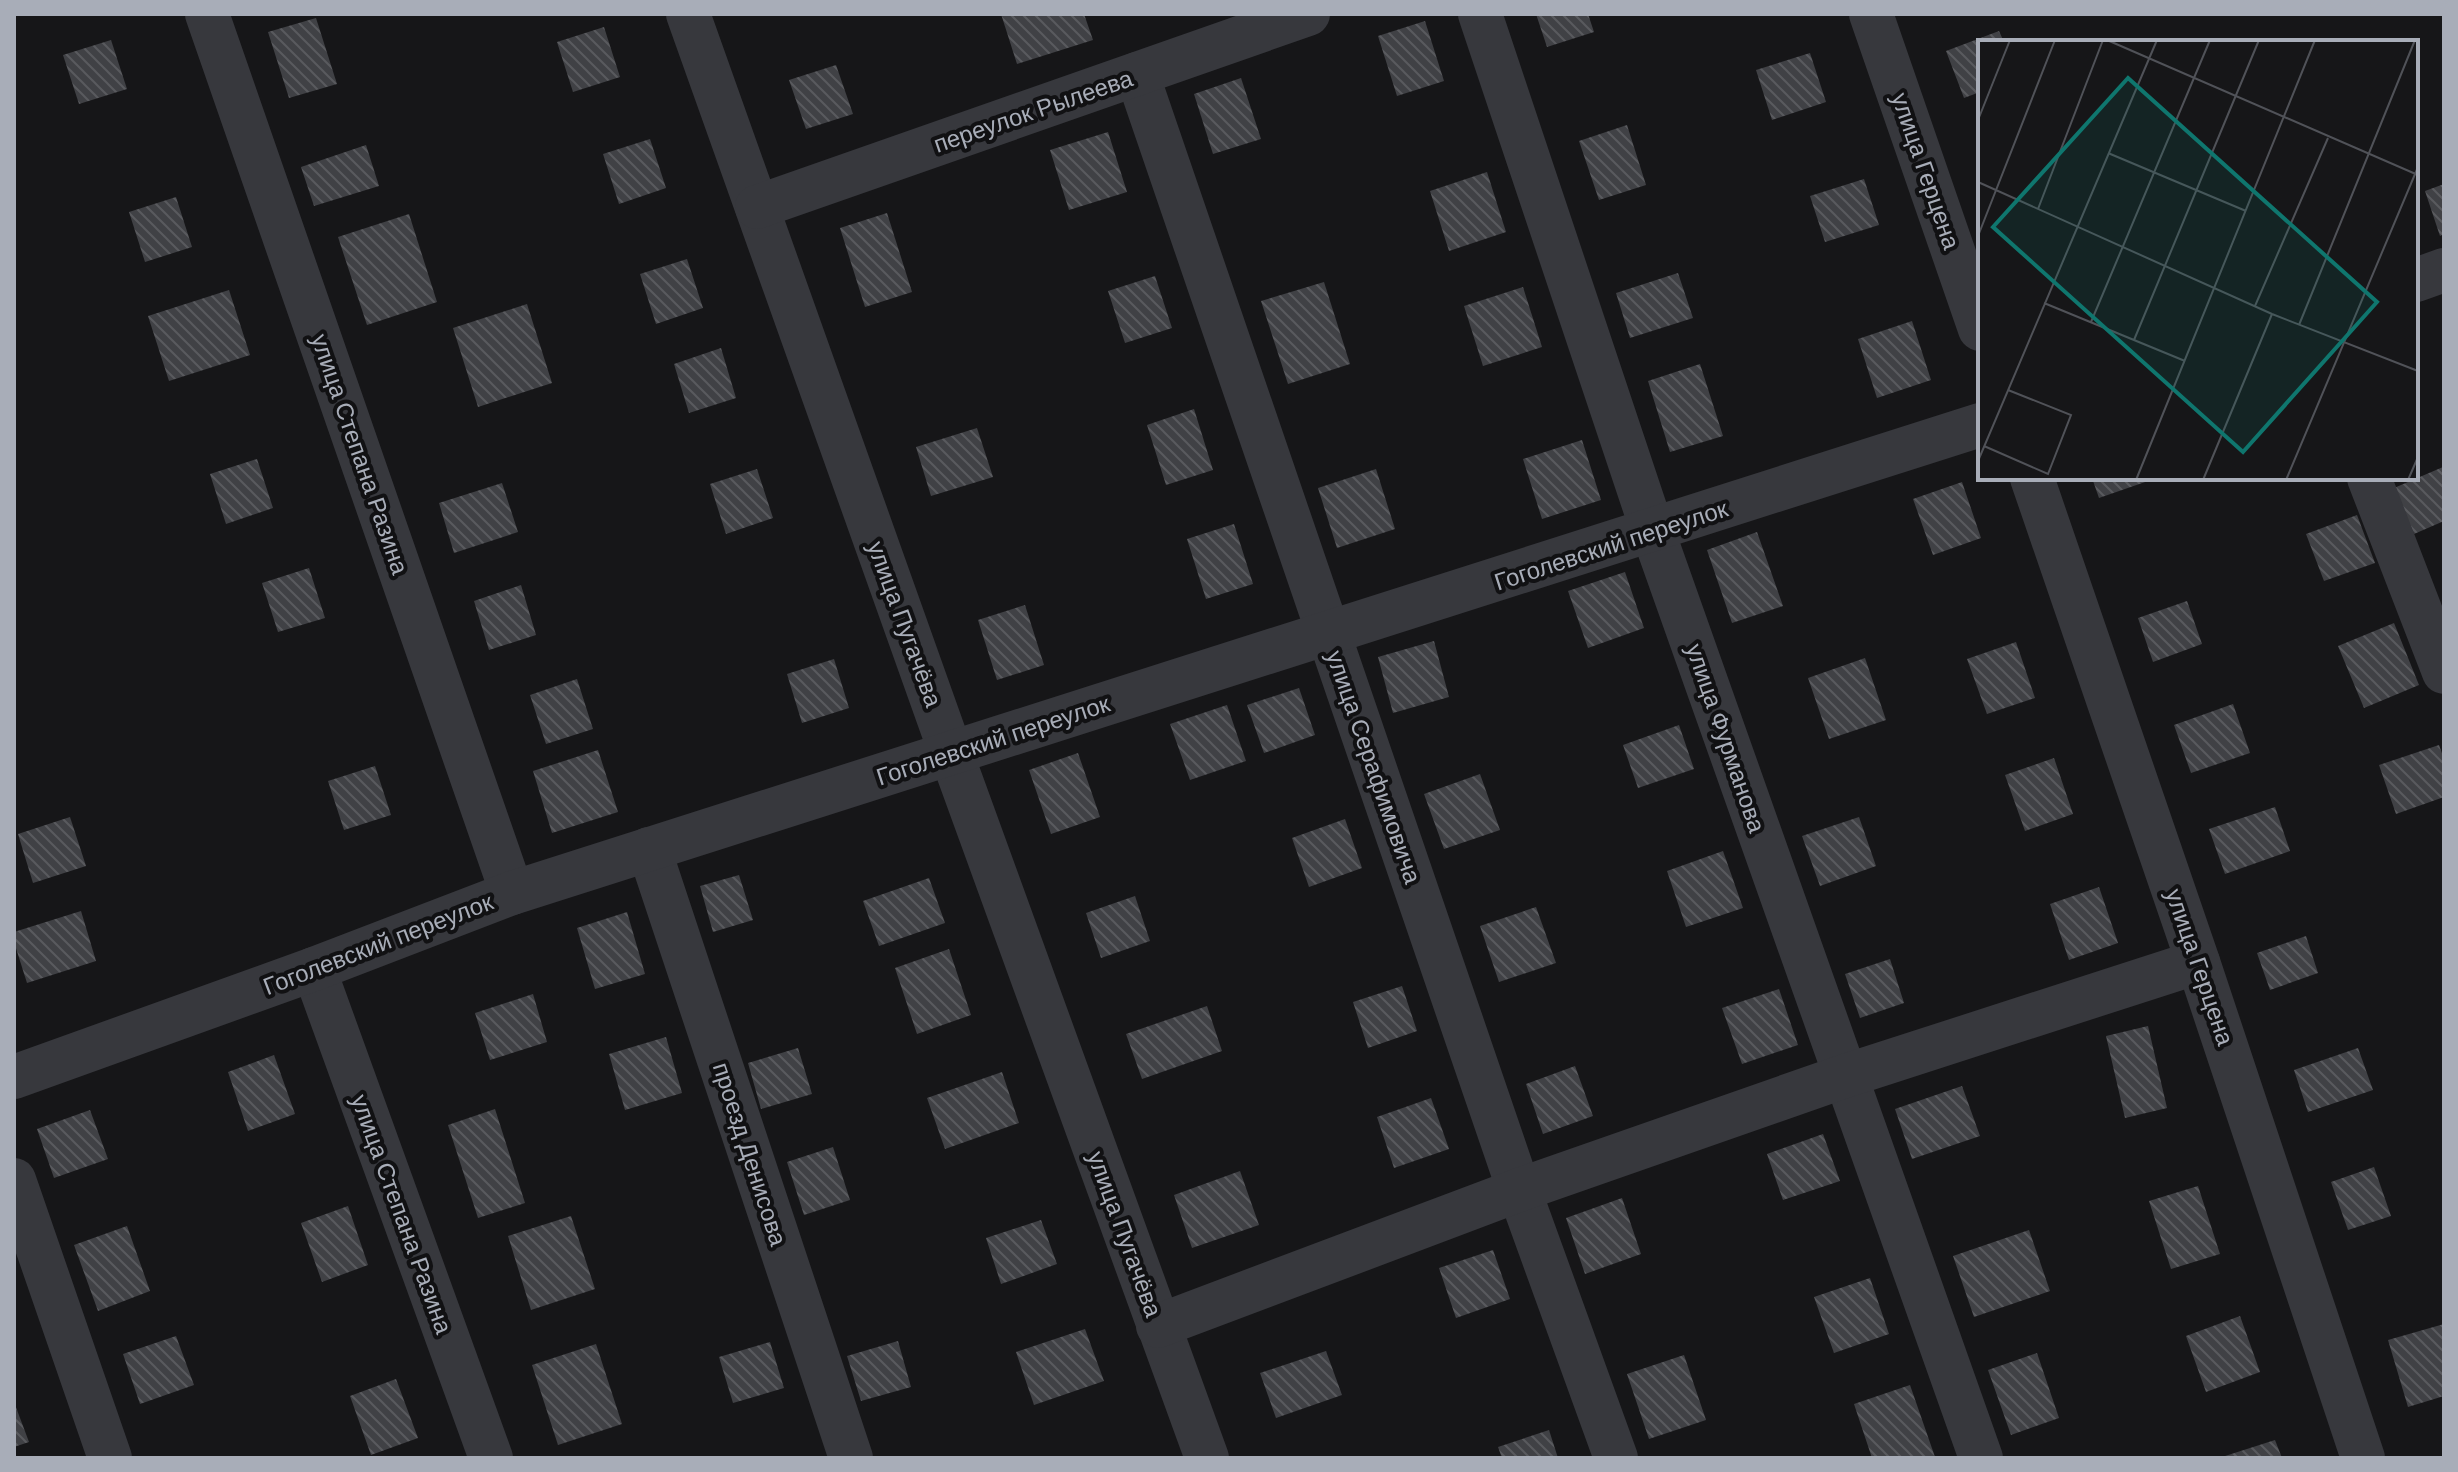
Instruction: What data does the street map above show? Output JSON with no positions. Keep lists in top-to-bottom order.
{
  "streets": {
    "street": [
      "переулок Рылеева",
      "улица Герцена",
      "улица Степана Разина",
      "Гоголевский переулок",
      "улица Пугачёва",
      "улица Фурманова",
      "улица Серафимовича",
      "проезд Денисова"
    ]
  },
  "crossings": [
    ["переулок Рылеева", "улица Пугачёва"],
    ["переулок Рылеева", "улица Серафимовича"],
    ["улица Степана Разина", "Гоголевский переулок"],
    ["Гоголевский переулок", "улица Пугачёва"],
    ["Гоголевский переулок", "улица Фурманова"],
    ["Гоголевский переулок", "улица Серафимовича"],
    ["Гоголевский переулок", "проезд Денисова"]
  ]
}
